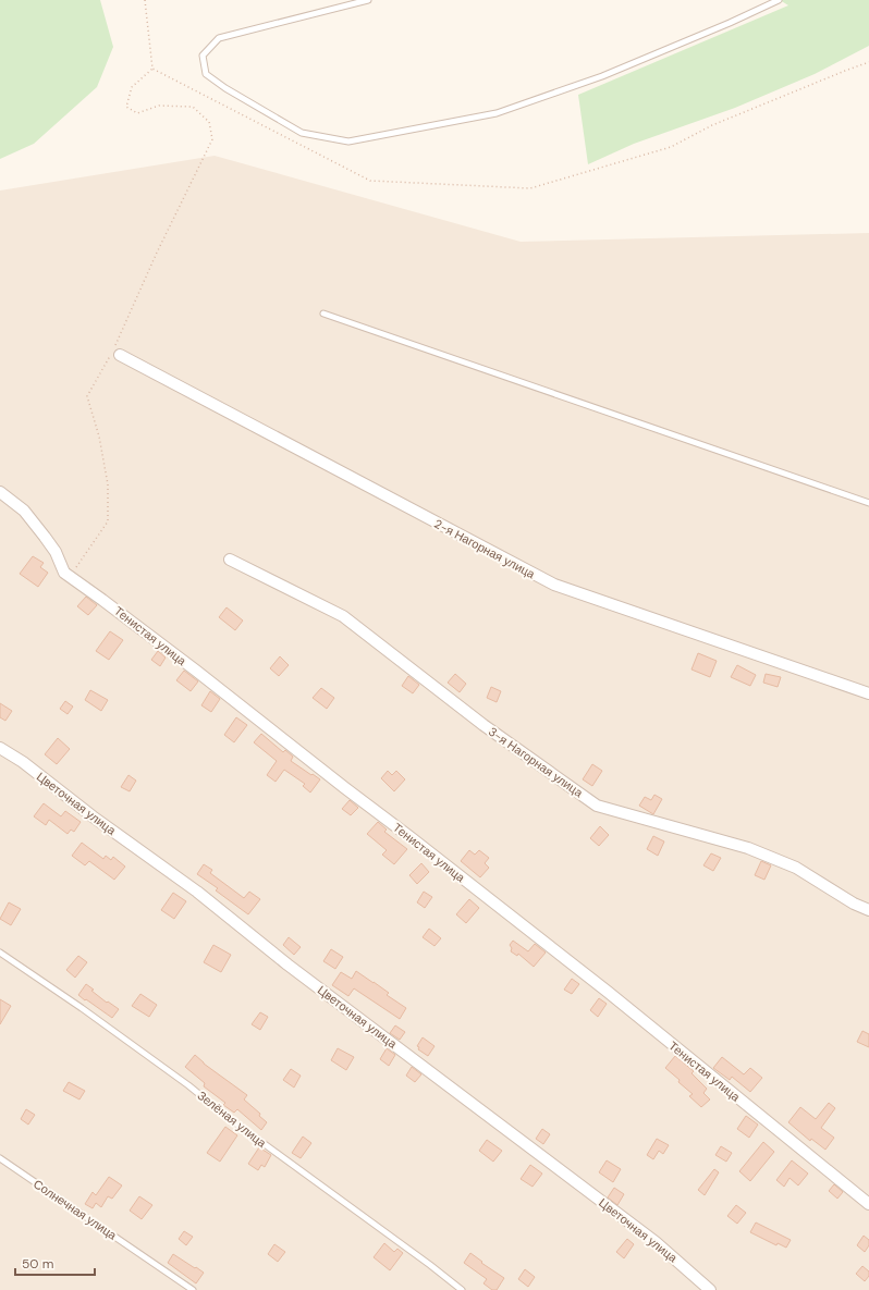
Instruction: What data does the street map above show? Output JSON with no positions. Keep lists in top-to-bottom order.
{
  "streets": {
    "street": [
      "2-я Нагорная улица",
      "Тенистая улица",
      "3-я Нагорная улица",
      "Цветочная улица"
    ],
    "lane": ["Зелёная улица", "Солнечная улица"]
  },
  "scale_bar": "50 m"
}
